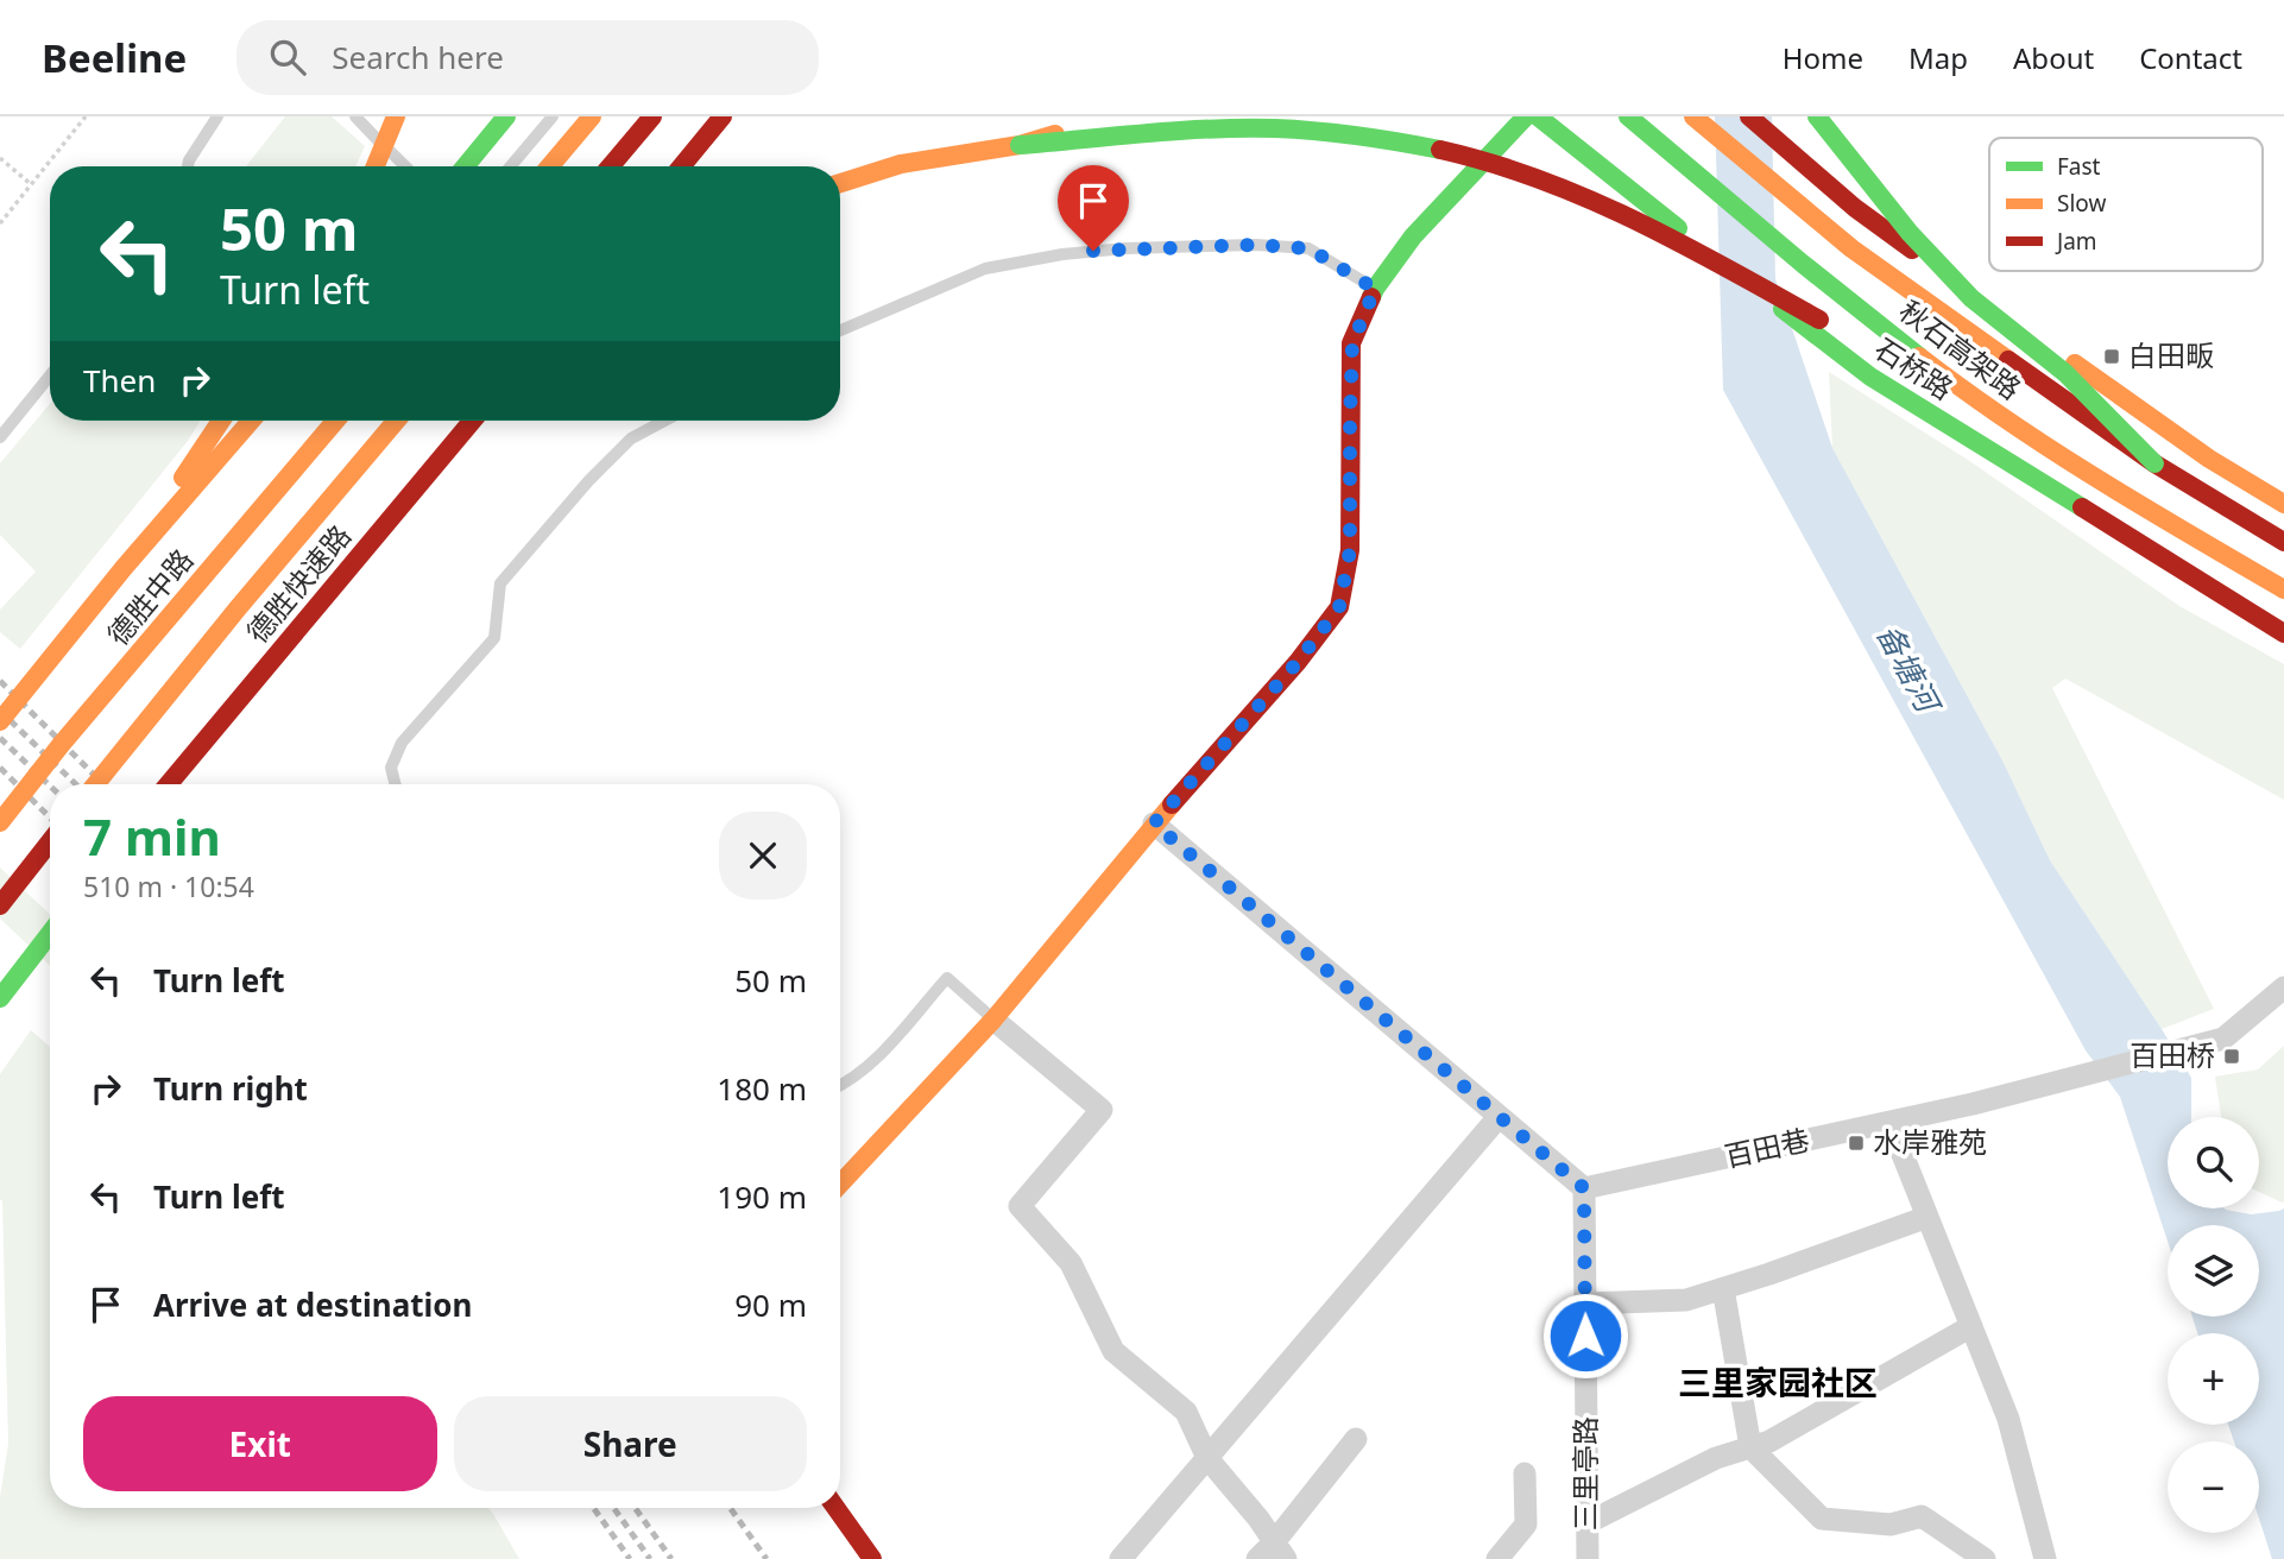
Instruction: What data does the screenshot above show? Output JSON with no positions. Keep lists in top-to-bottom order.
{
  "streets": {
    "main road": [
      "秋石高架路",
      "石桥路",
      "德胜快速路",
      "德胜中路"
    ],
    "street": ["百田巷", "三里亭路"]
  },
  "crossings": [
    ["百田巷", "三里亭路"]
  ],
  "districts": ["三里家园社区"],
  "water": ["备塘河"],
  "places": {
    "transit": ["白田畈", "百田桥", "水岸雅苑"]
  },
  "legend": ["Fast", "Slow", "Jam"],
  "page": {
    "header": "Beeline",
    "search": "Search here",
    "nav": [
      "Home",
      "Map",
      "About",
      "Contact"
    ],
    "turn": ["50 m", "Turn left"],
    "then": "Then",
    "heading": ["7 min", "510 m · 10:54"],
    "list": [
      {
        "name": "Turn left",
        "value": "50 m"
      },
      {
        "name": "Turn right",
        "value": "180 m"
      },
      {
        "name": "Turn left",
        "value": "190 m"
      },
      {
        "name": "Arrive at destination",
        "value": "90 m"
      }
    ],
    "map_buttons": ["+", "−"],
    "buttons": ["Exit", "Share"]
  }
}
